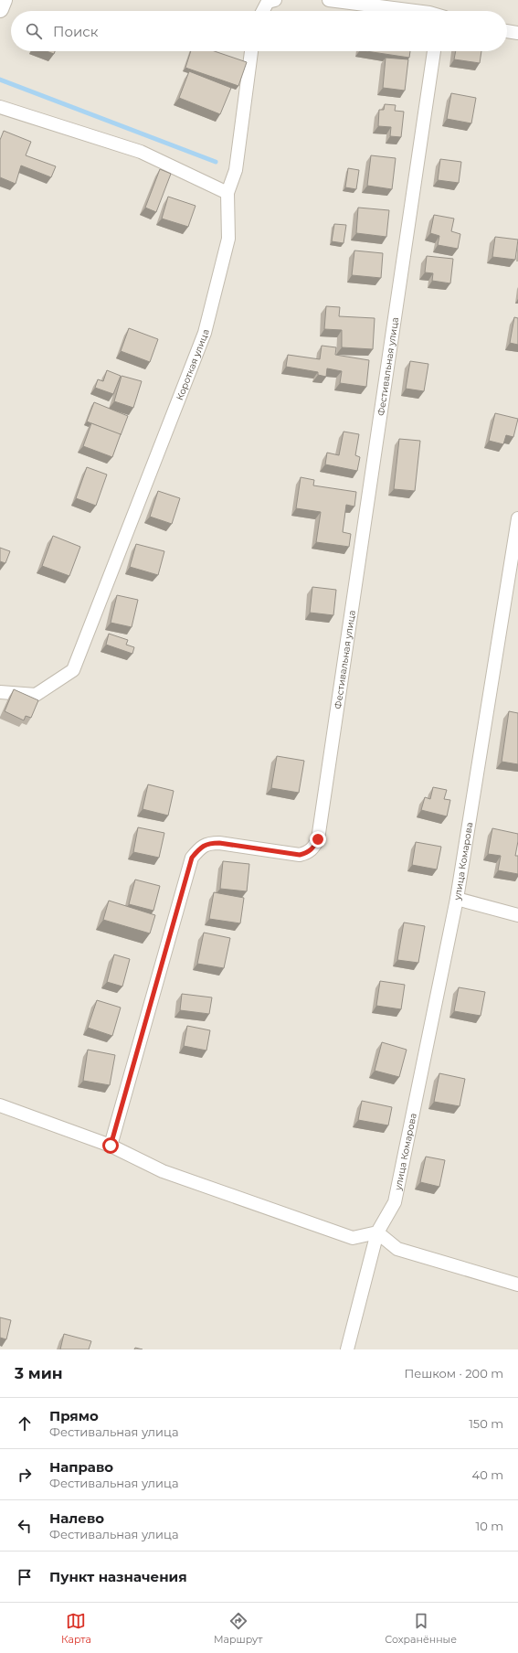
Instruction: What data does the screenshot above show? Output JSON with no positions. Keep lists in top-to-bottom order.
{
  "streets": {
    "street": ["Короткая улица", "Фестивальная улица", "улица Комарова"]
  },
  "page": {
    "search": "Поиск",
    "heading": ["3 мин", "Пешком · 200 m"],
    "list": [
      ["Прямо", "Фестивальная улица", "150 m"],
      ["Направо", "Фестивальная улица", "40 m"],
      ["Налево", "Фестивальная улица", "10 m"],
      "Пункт назначения"
    ],
    "nav": ["Карта", "Маршрут", "Сохранённые"]
  }
}
